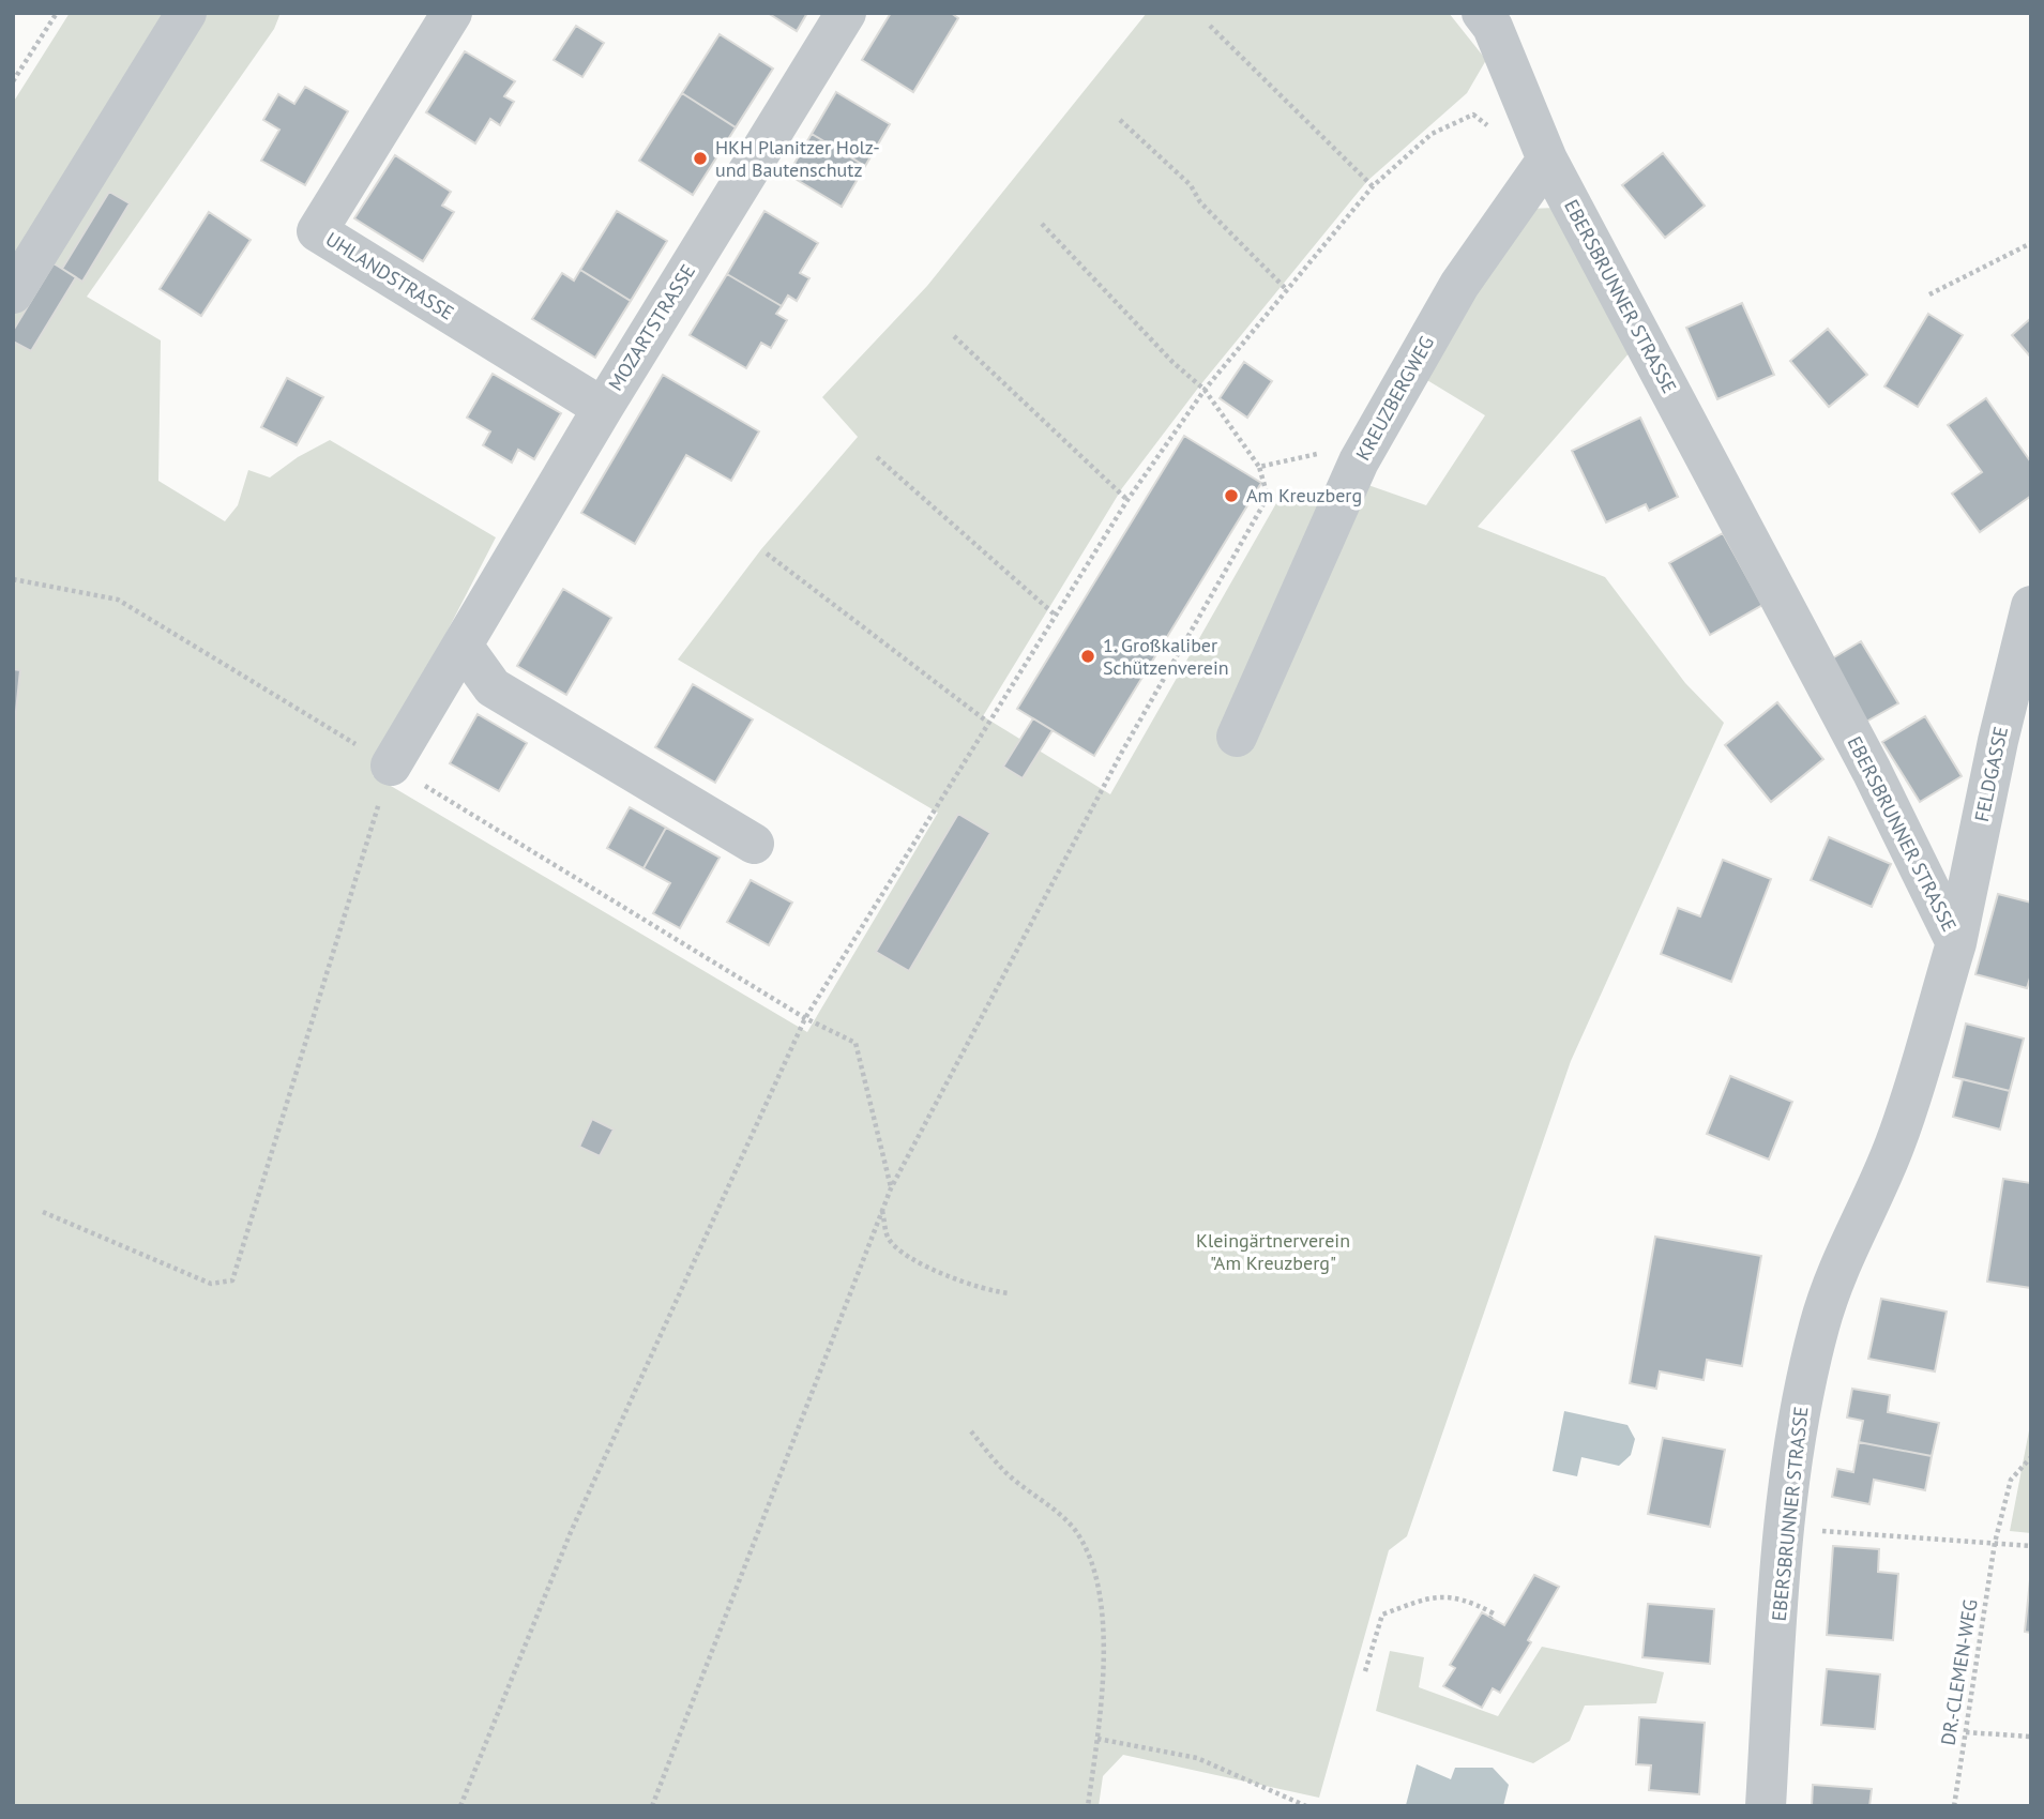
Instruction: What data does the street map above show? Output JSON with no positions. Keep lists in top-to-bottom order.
{
  "streets": {
    "street": [
      "UHLANDSTRASSE",
      "EBERSBRUNNER STRASSE",
      "MOZARTSTRASSE",
      "KREUZBERGWEG",
      "FELDGASSE"
    ],
    "path": ["DR.-CLEMEN-WEG"]
  },
  "crossings": [
    ["UHLANDSTRASSE", "MOZARTSTRASSE"],
    ["EBERSBRUNNER STRASSE", "KREUZBERGWEG"],
    ["EBERSBRUNNER STRASSE", "FELDGASSE"]
  ],
  "parks": ["Kleingärtnerverein \"Am Kreuzberg\""],
  "places": ["HKH Planitzer Holz- und Bautenschutz", "Am Kreuzberg", "1. Großkaliber Schützenverein"]
}
